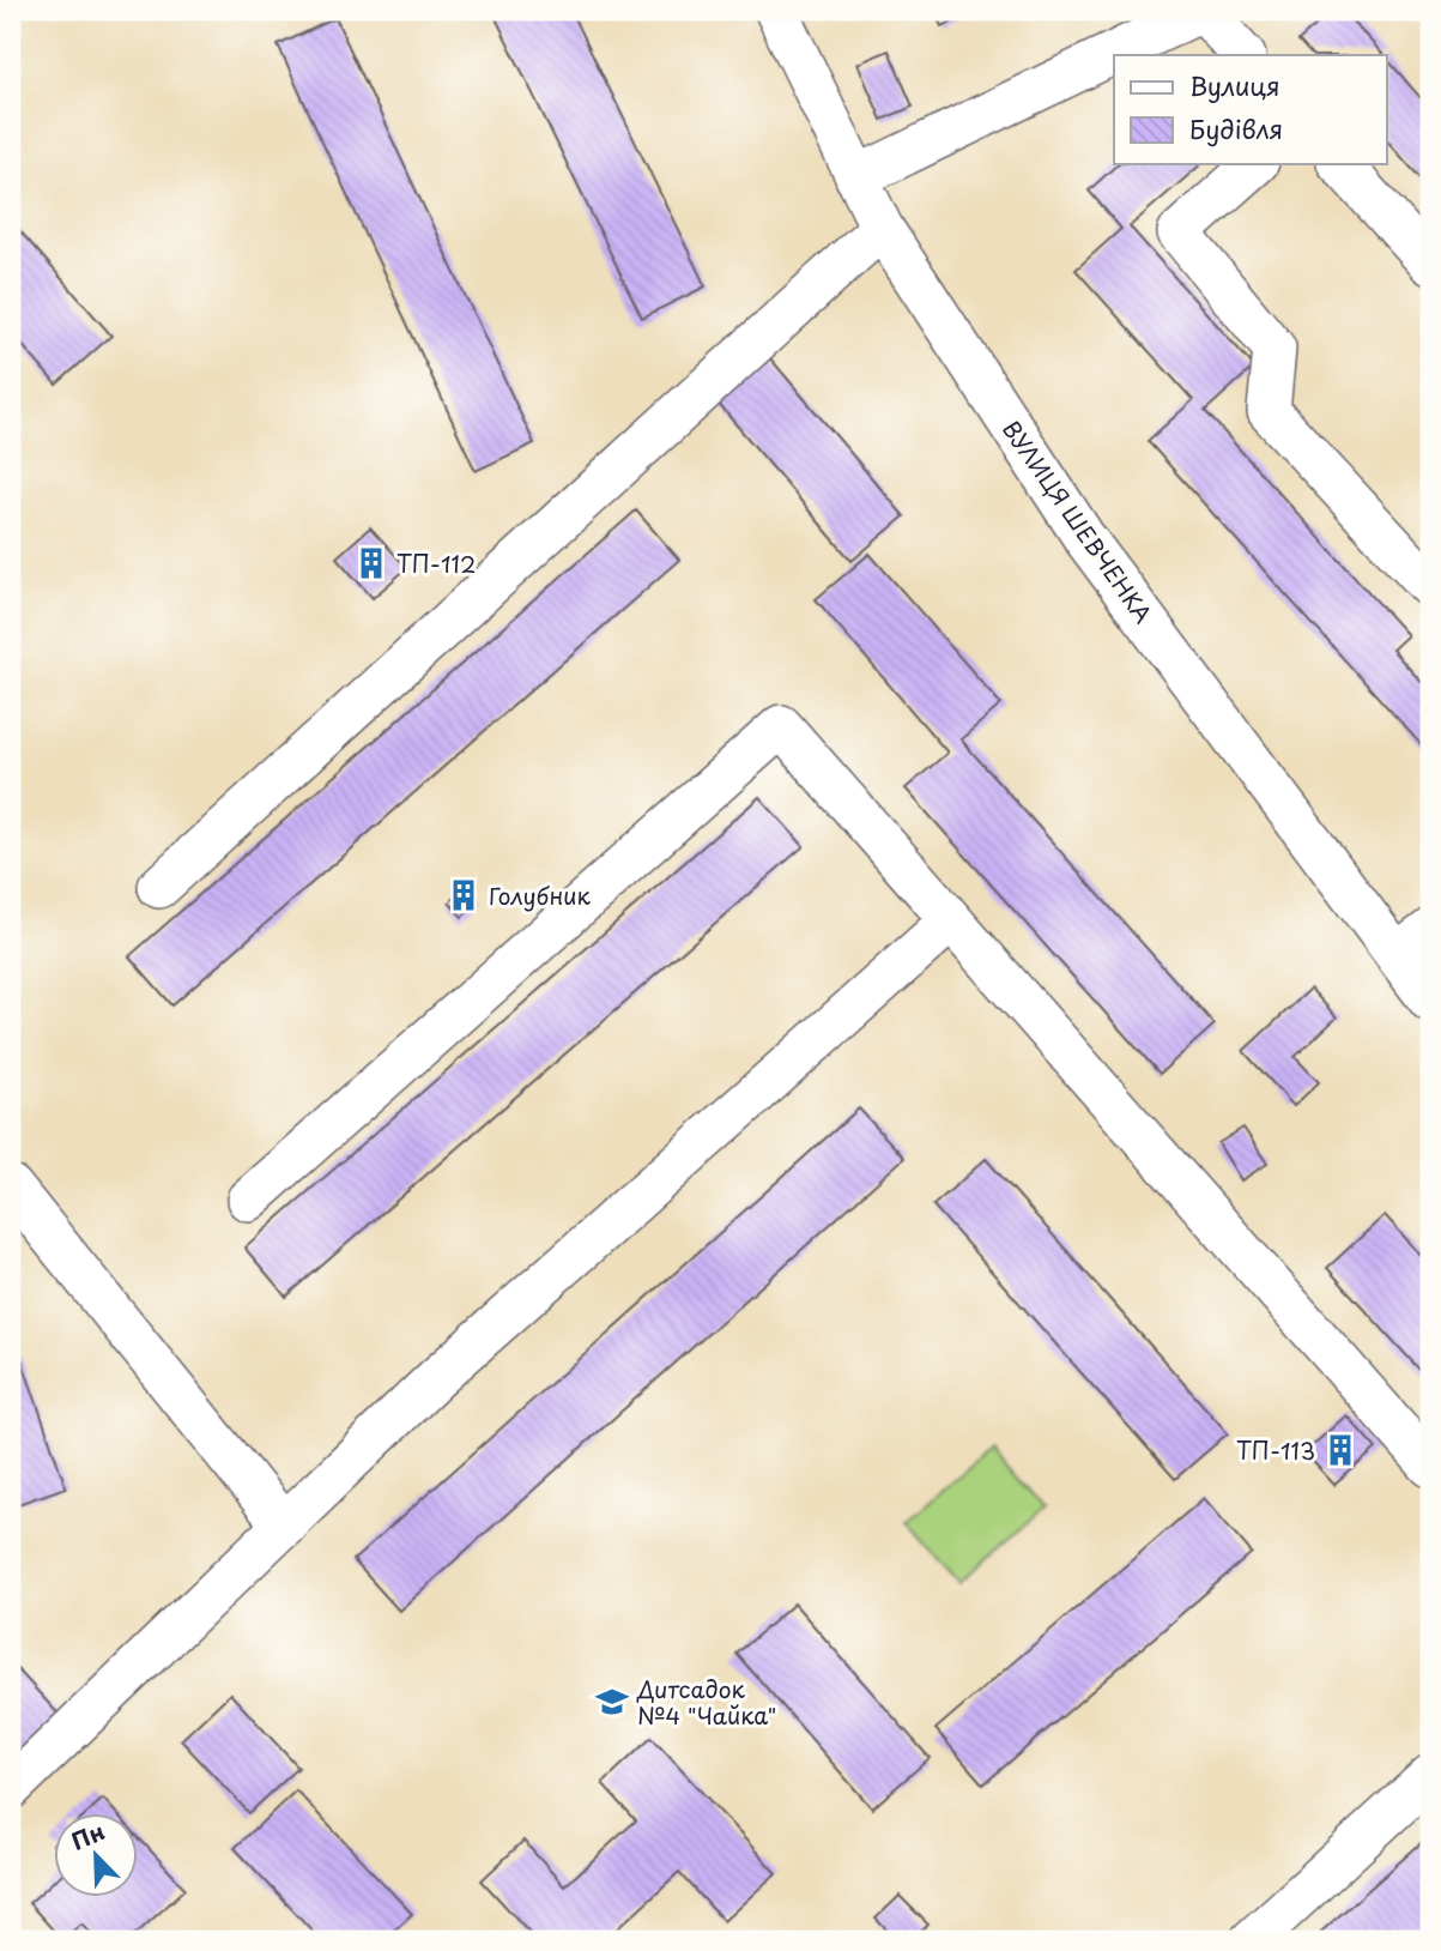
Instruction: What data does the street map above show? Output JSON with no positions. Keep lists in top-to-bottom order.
{
  "streets": {
    "street": ["ВУЛИЦЯ ШЕВЧЕНКА"]
  },
  "places": {
    "building": ["ТП-112", "Голубник", "ТП-113"],
    "school or university": ["Дитсадок №4 \"Чайка\""]
  },
  "legend": ["Вулиця", "Будівля"],
  "north": "top left"
}
